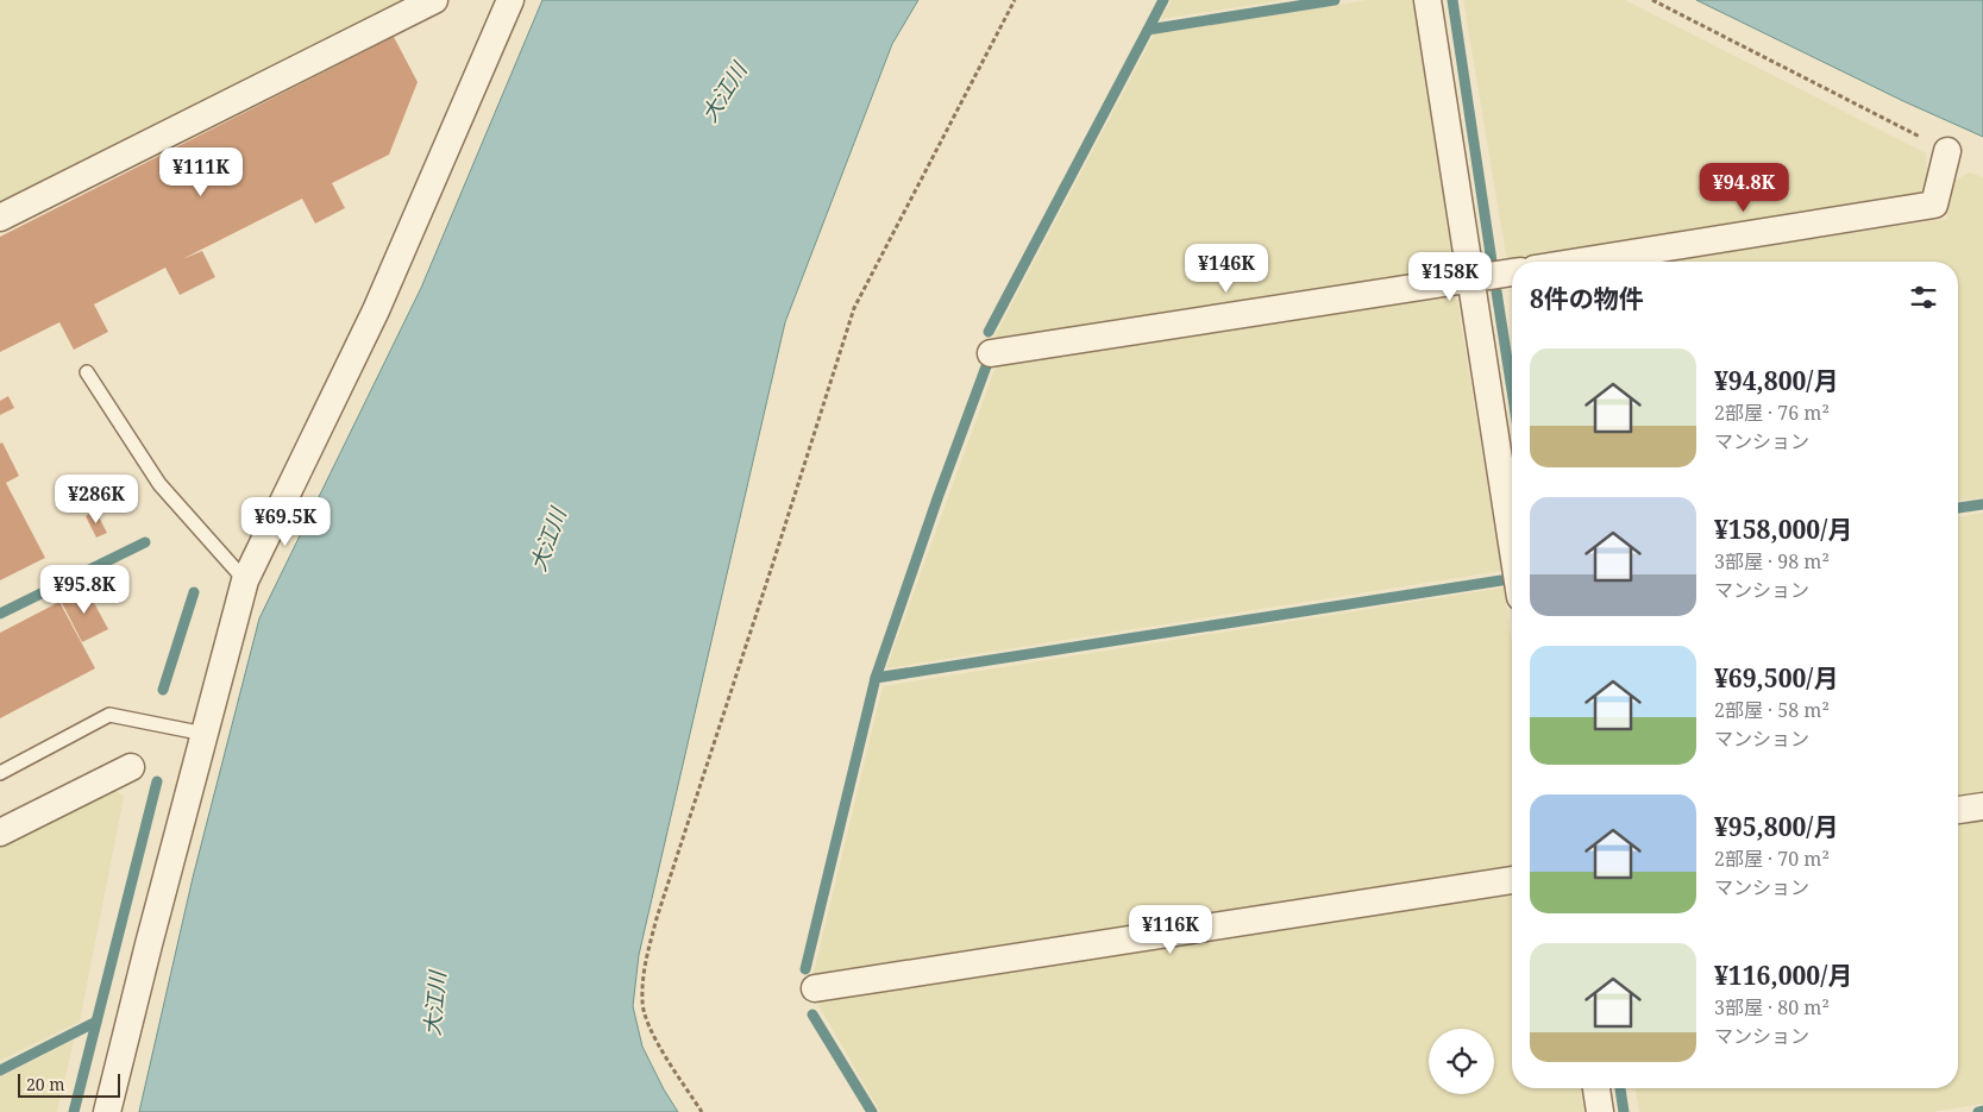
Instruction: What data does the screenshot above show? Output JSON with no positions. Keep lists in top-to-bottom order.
{
  "water": ["大江川"],
  "scale_bar": "20 m",
  "page": {
    "price": [
      "¥111K",
      "¥94.8K",
      "¥146K",
      "¥158K",
      "¥286K",
      "¥69.5K",
      "¥95.8K",
      "¥116K"
    ],
    "heading": "8件の物件",
    "list": [
      {
        "name": "¥94,800/月",
        "note": "2部屋 · 76 m² · マンション"
      },
      {
        "name": "¥158,000/月",
        "note": "3部屋 · 98 m² · マンション"
      },
      {
        "name": "¥69,500/月",
        "note": "2部屋 · 58 m² · マンション"
      },
      {
        "name": "¥95,800/月",
        "note": "2部屋 · 70 m² · マンション"
      },
      {
        "name": "¥116,000/月",
        "note": "3部屋 · 80 m² · マンション"
      }
    ],
    "scale": "20 m"
  }
}
